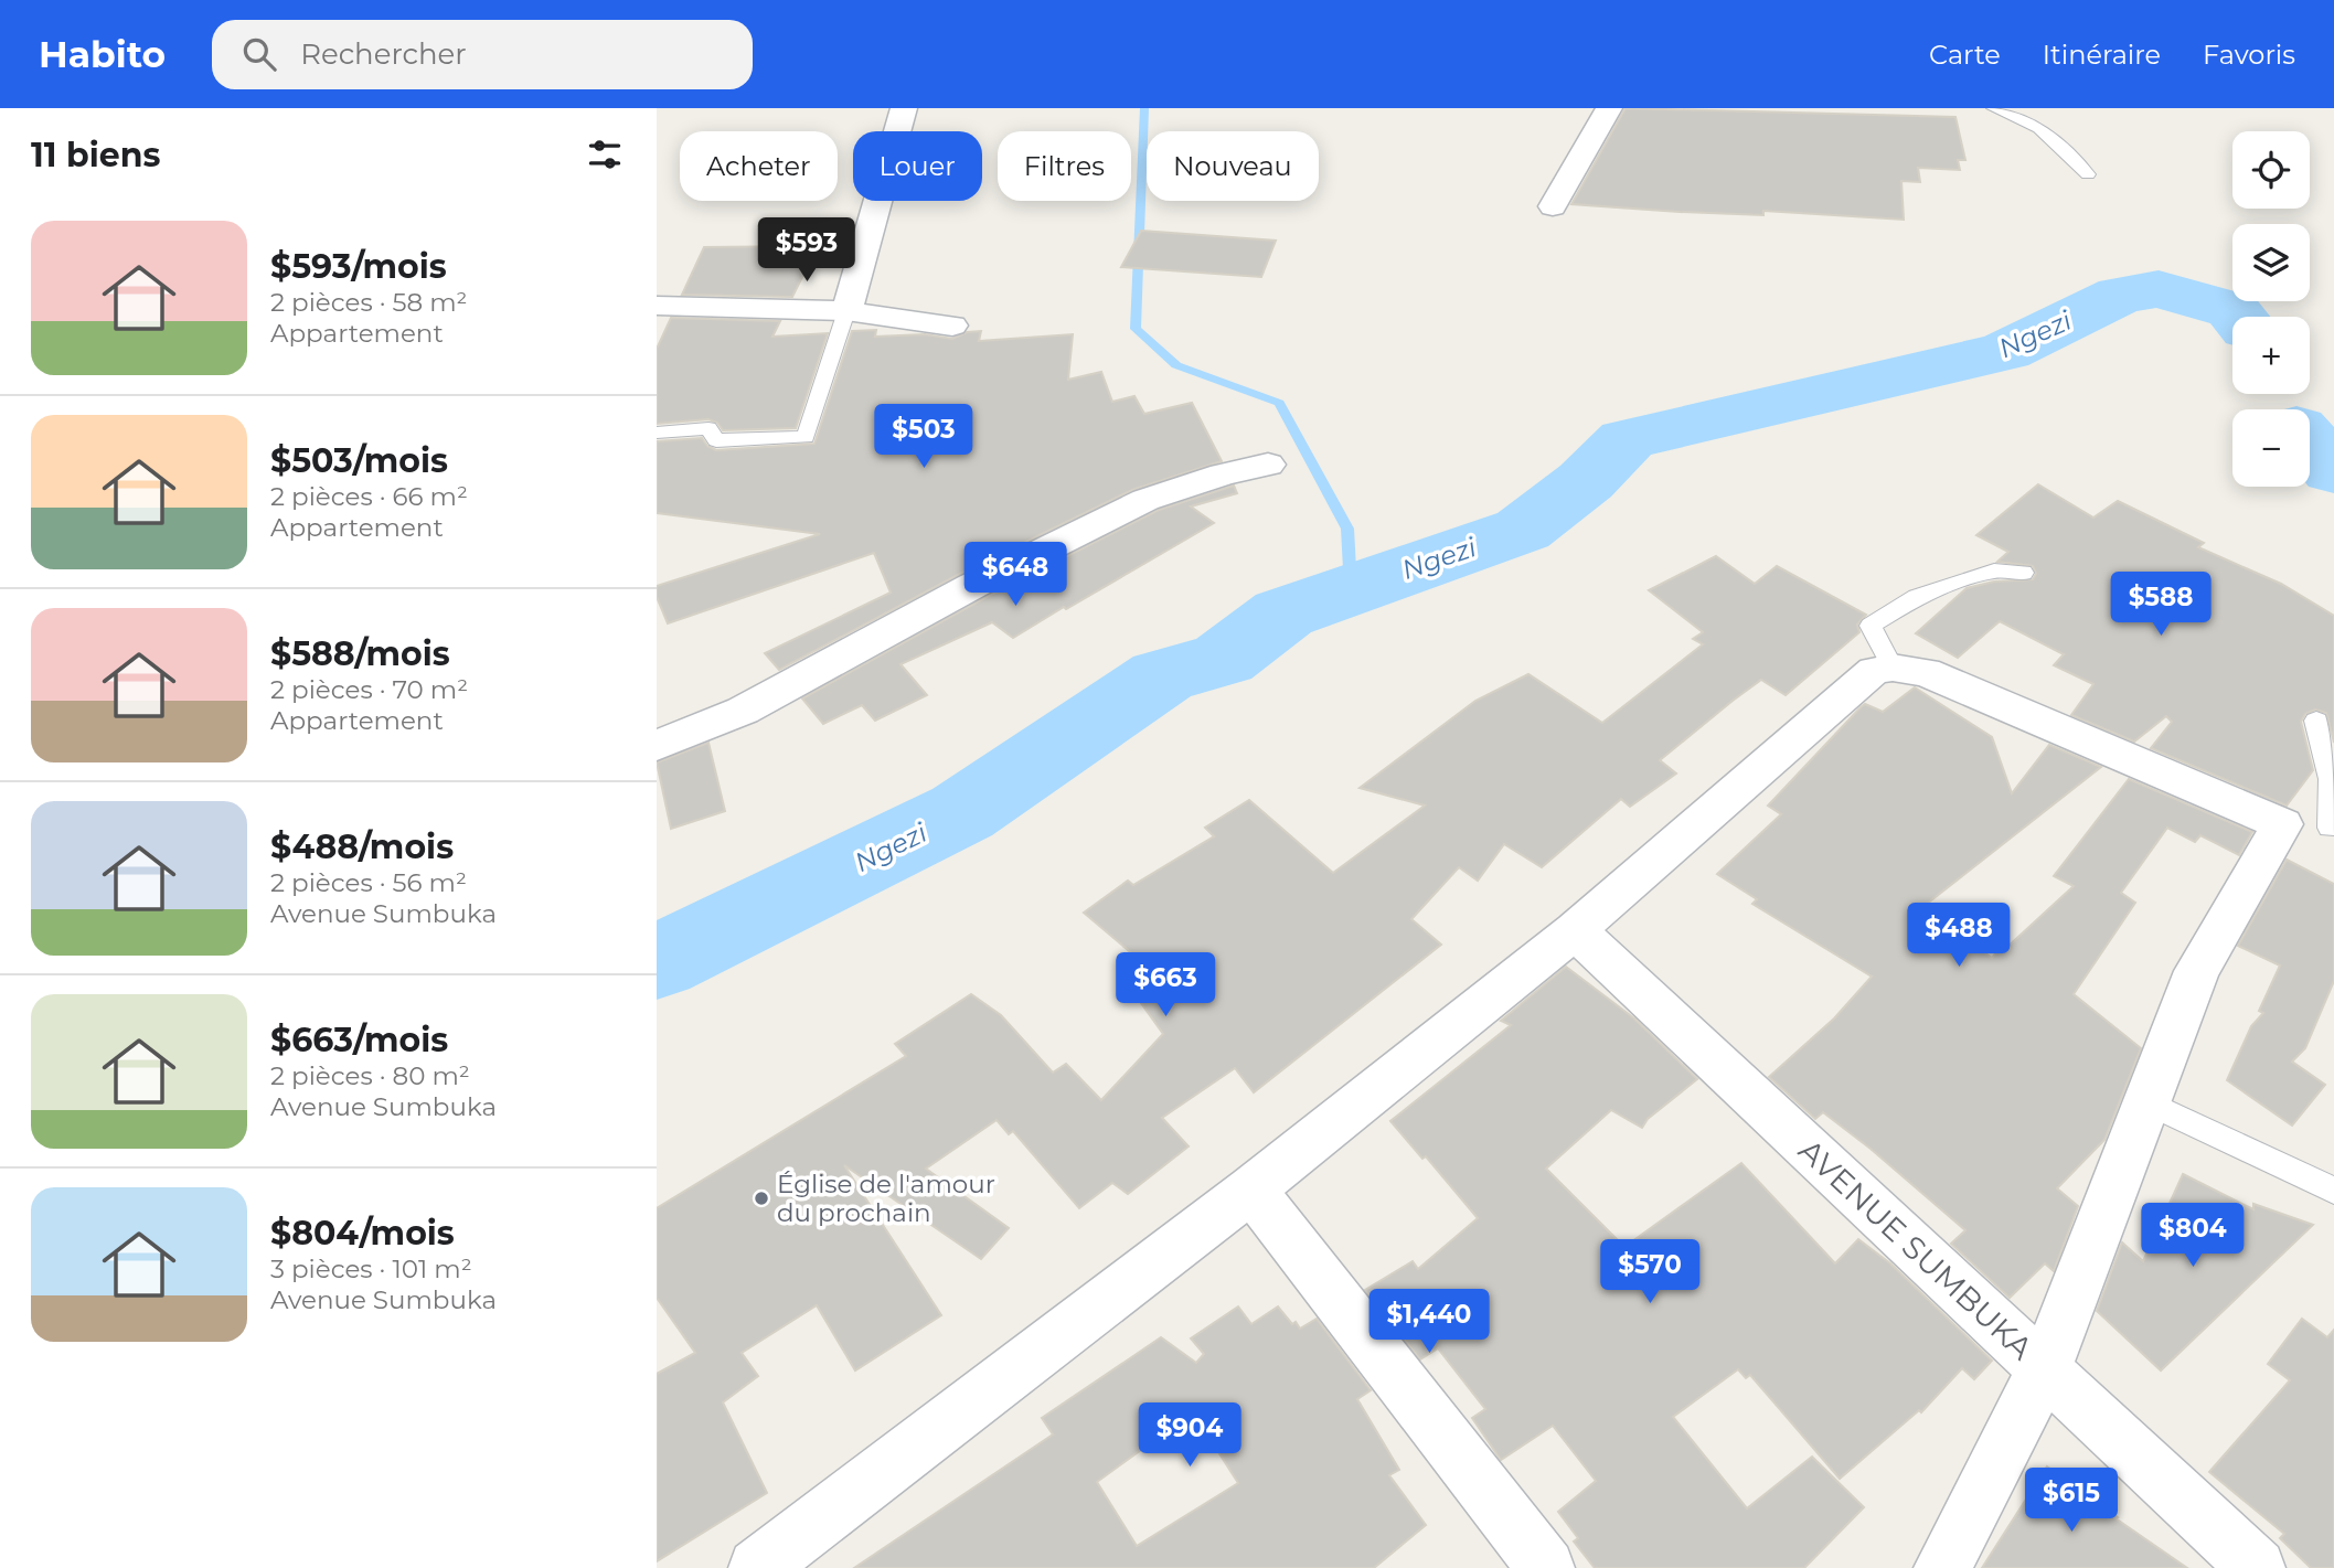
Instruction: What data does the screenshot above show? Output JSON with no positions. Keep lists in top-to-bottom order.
{
  "streets": {
    "street": ["AVENUE SUMBUKA"]
  },
  "water": ["Ngezi"],
  "places": ["Église de l'amour du prochain"],
  "page": {
    "header": "Habito",
    "search": "Rechercher",
    "nav": ["Carte", "Itinéraire", "Favoris"],
    "heading": "11 biens",
    "map_buttons": ["+", "−"],
    "chip": [
      "Acheter",
      "Louer",
      "Filtres",
      "Nouveau"
    ],
    "list": [
      {
        "name": "$593/mois",
        "note": "2 pièces · 58 m² · Appartement"
      },
      {
        "name": "$503/mois",
        "note": "2 pièces · 66 m² · Appartement"
      },
      {
        "name": "$588/mois",
        "note": "2 pièces · 70 m² · Appartement"
      },
      {
        "name": "$488/mois",
        "note": "2 pièces · 56 m² · Avenue Sumbuka"
      },
      {
        "name": "$663/mois",
        "note": "2 pièces · 80 m² · Avenue Sumbuka"
      },
      {
        "name": "$804/mois",
        "note": "3 pièces · 101 m² · Avenue Sumbuka"
      }
    ],
    "price": [
      "$593",
      "$503",
      "$648",
      "$588",
      "$488",
      "$663",
      "$804",
      "$570",
      "$1,440",
      "$904",
      "$615"
    ]
  }
}
